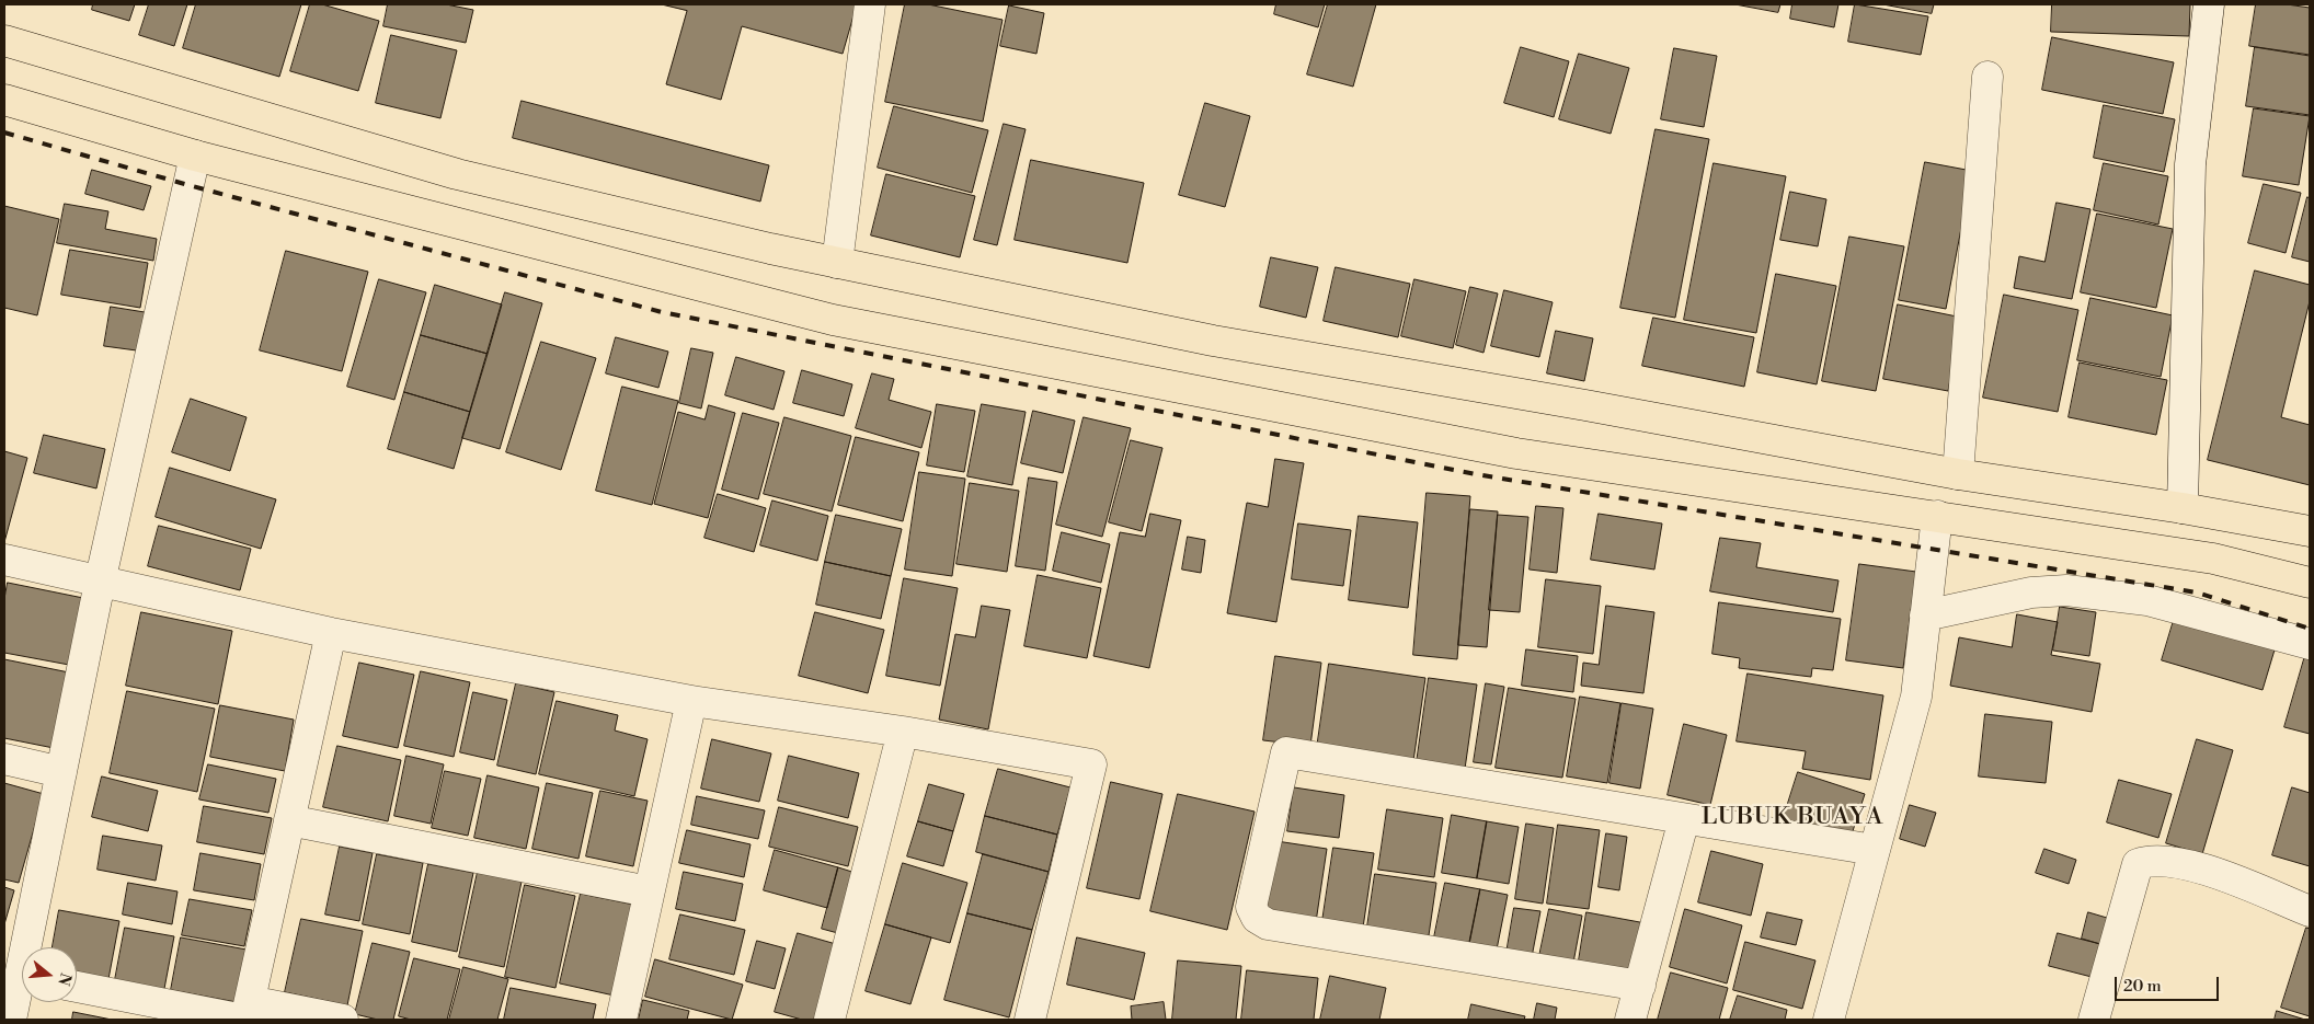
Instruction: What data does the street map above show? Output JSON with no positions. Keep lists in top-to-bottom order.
{
  "districts": ["LUBUK BUAYA"],
  "scale_bar": "20 m",
  "north": "right"
}
